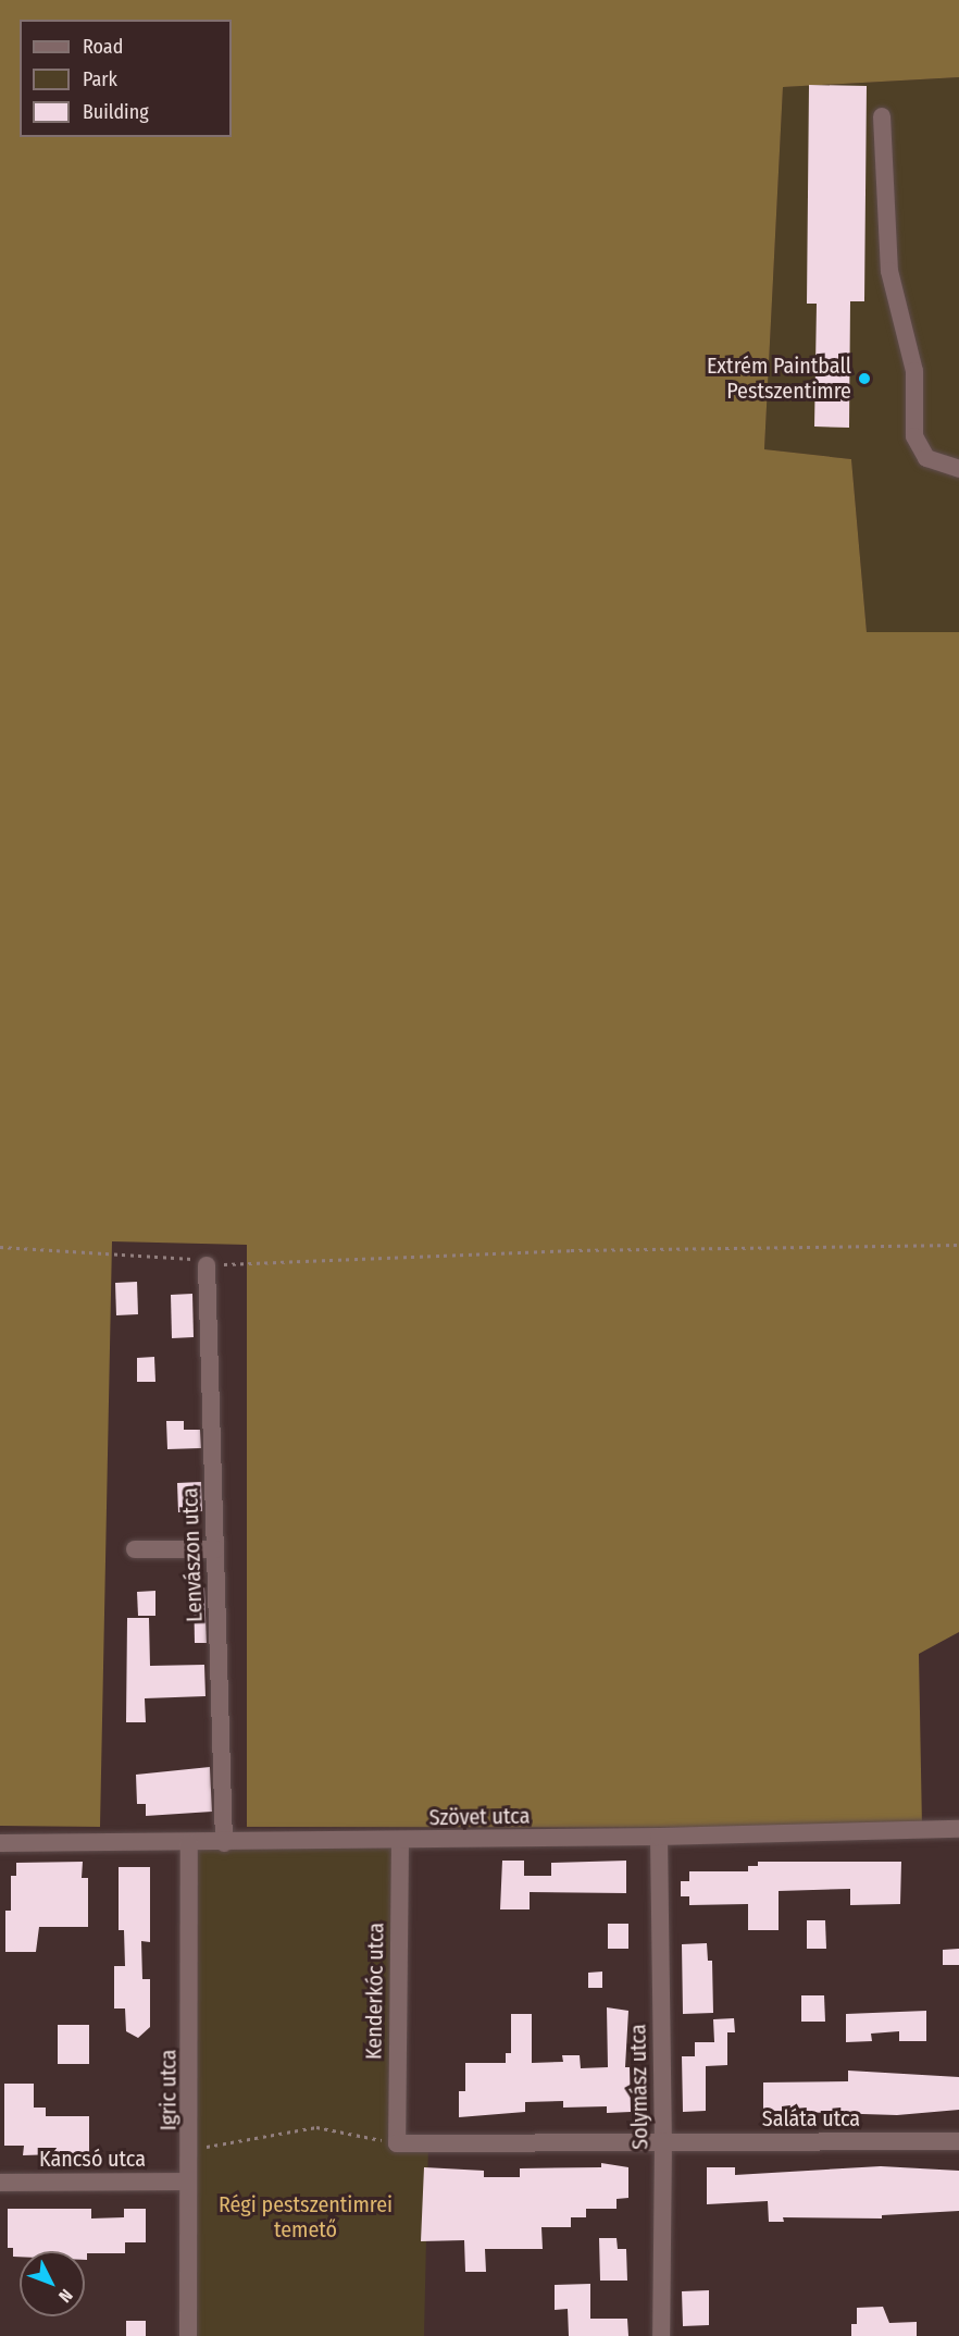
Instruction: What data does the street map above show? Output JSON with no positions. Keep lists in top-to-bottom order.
{
  "streets": {
    "street": [
      "Lenvászon utca",
      "Szövet utca",
      "Kenderkóc utca",
      "Solymász utca",
      "Igric utca",
      "Saláta utca",
      "Kancsó utca"
    ]
  },
  "crossings": [
    ["Lenvászon utca", "Szövet utca"],
    ["Szövet utca", "Kenderkóc utca"],
    ["Szövet utca", "Solymász utca"],
    ["Szövet utca", "Igric utca"],
    ["Kenderkóc utca", "Saláta utca"],
    ["Solymász utca", "Saláta utca"],
    ["Igric utca", "Kancsó utca"]
  ],
  "parks": ["Régi pestszentimrei temető"],
  "places": ["Extrém Paintball Pestszentimre"],
  "legend": ["Road", "Park", "Building"],
  "north": "bottom right"
}
